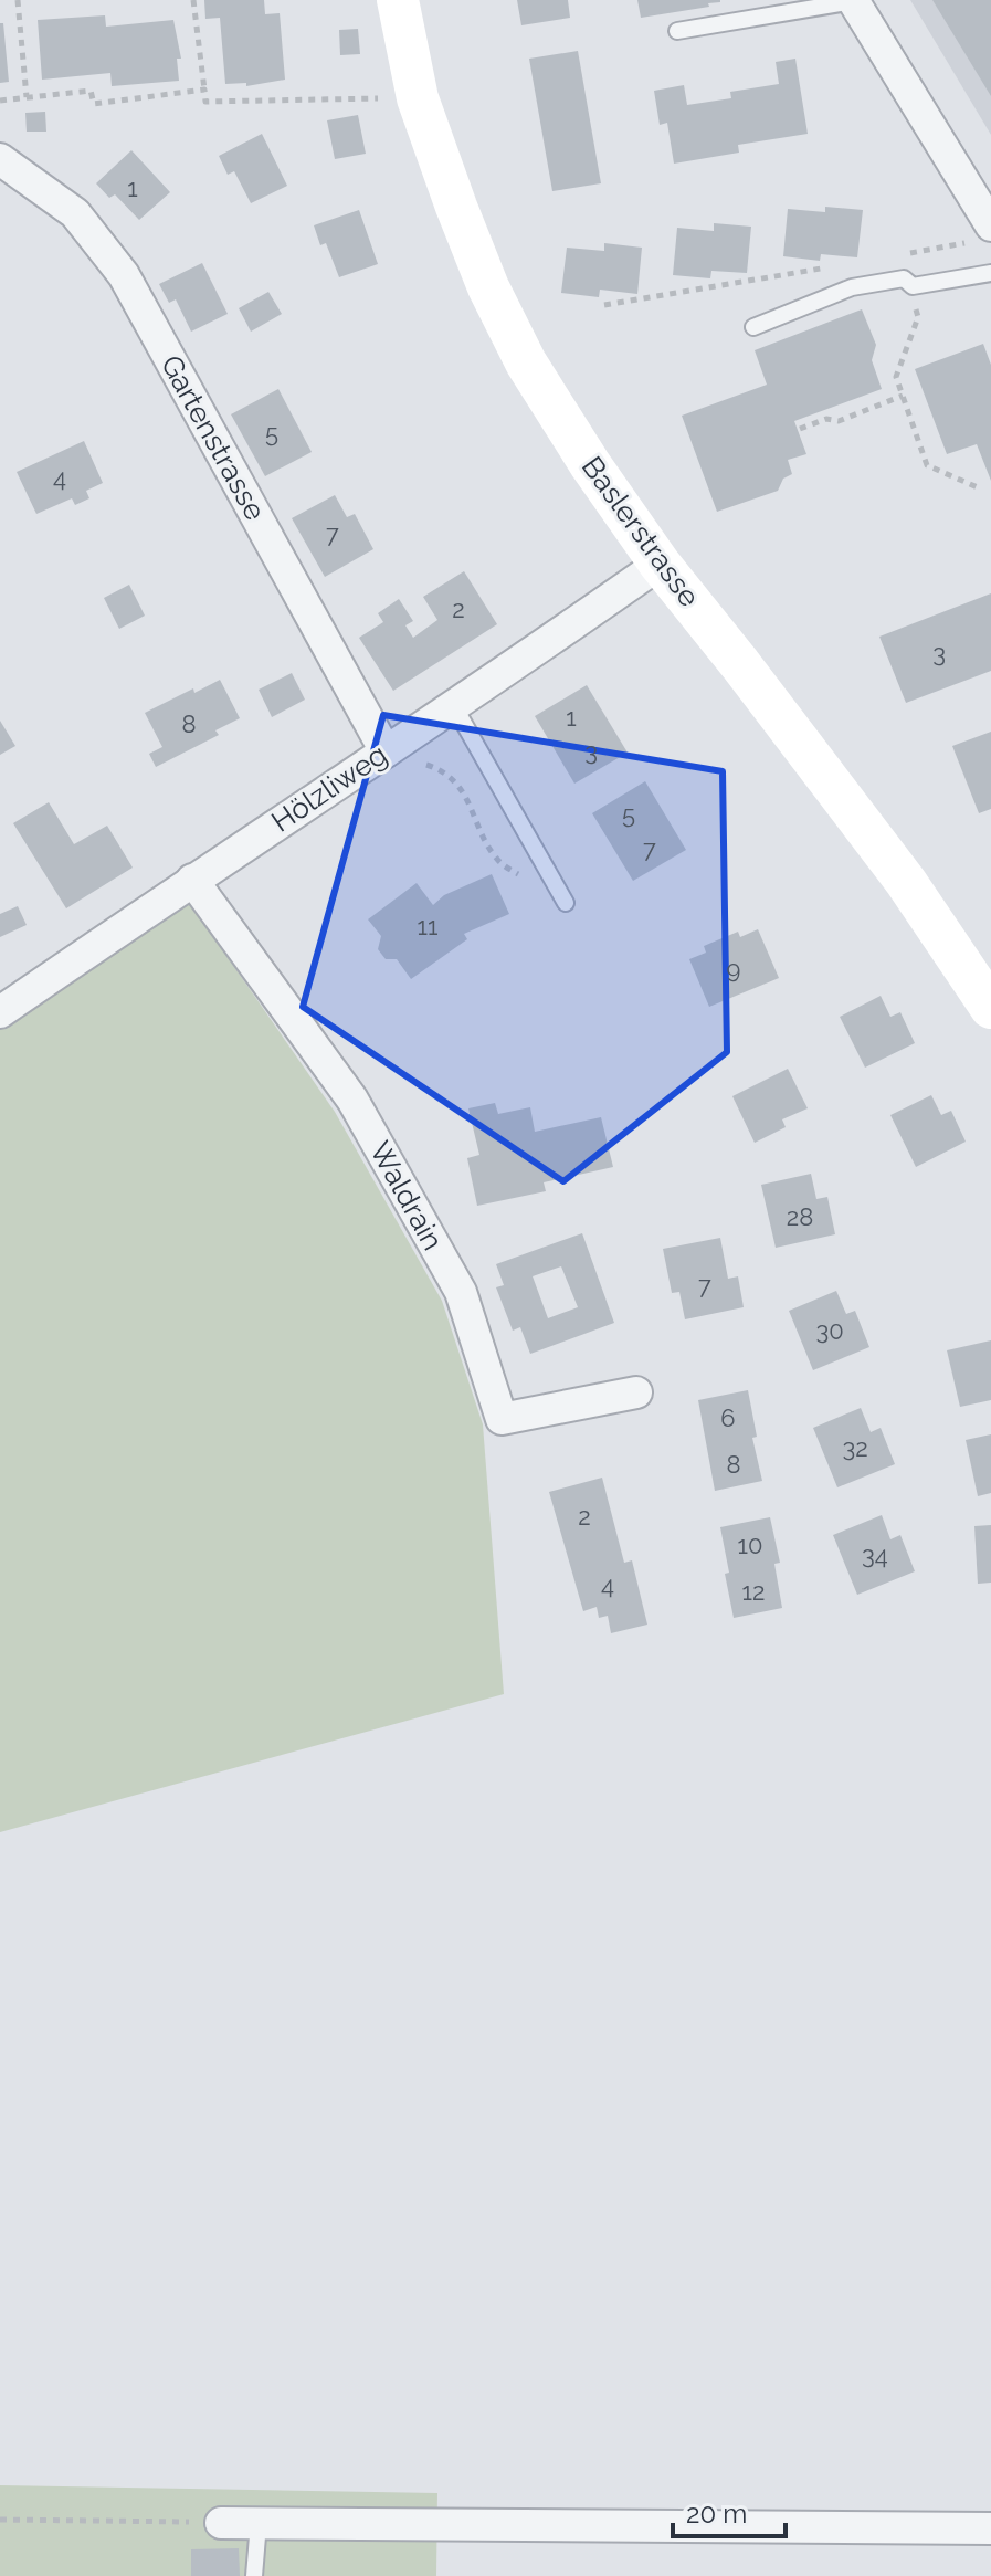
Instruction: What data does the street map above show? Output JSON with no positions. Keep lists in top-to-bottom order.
{
  "streets": {
    "main road": ["Baslerstrasse"],
    "street": ["Gartenstrasse", "Hölzliweg", "Waldrain"]
  },
  "crossings": [
    ["Gartenstrasse", "Hölzliweg"],
    ["Baslerstrasse", "Hölzliweg"],
    ["Hölzliweg", "Waldrain"]
  ],
  "house_numbers": [
    "1",
    "5",
    "4",
    "7",
    "2",
    "3",
    "1",
    "8",
    "3",
    "5",
    "7",
    "11",
    "9",
    "28",
    "7",
    "30",
    "6",
    "32",
    "8",
    "2",
    "10",
    "34",
    "4",
    "12"
  ],
  "scale_bar": "20 m"
}
